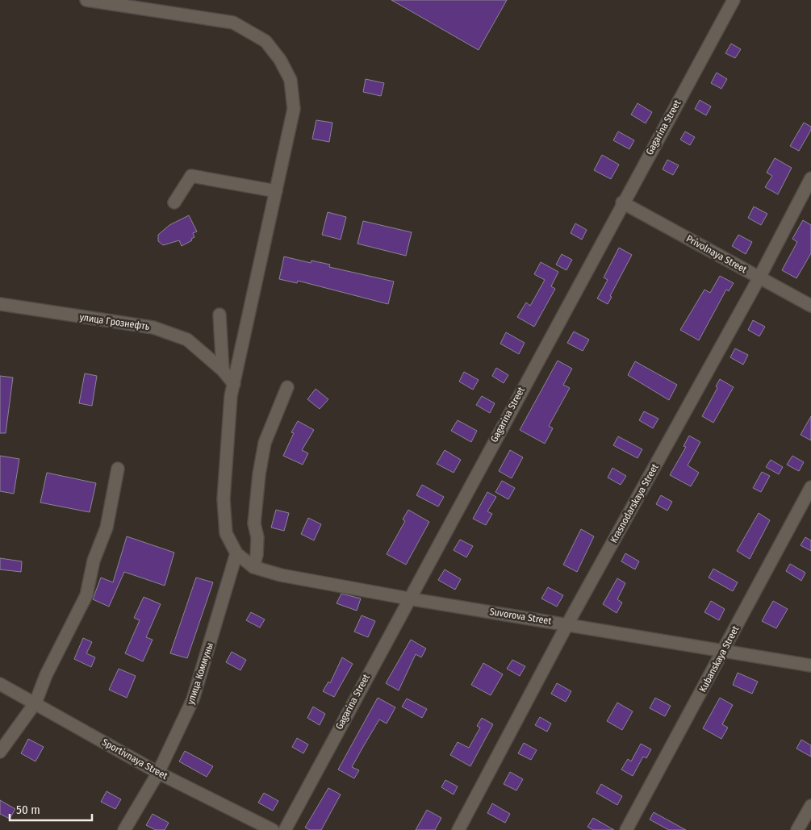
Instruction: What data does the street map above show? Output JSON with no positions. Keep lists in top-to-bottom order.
{
  "streets": {
    "street": [
      "Gagarina Street",
      "Privolnaya Street",
      "улица Грознефть",
      "Krasnodarskaya Street",
      "Suvorova Street",
      "Kubanskaya Street",
      "улица Коммуны",
      "Sportivnaya Street"
    ]
  },
  "crossings": [
    ["Gagarina Street", "Privolnaya Street"],
    ["Gagarina Street", "Suvorova Street"],
    ["Privolnaya Street", "Krasnodarskaya Street"],
    ["Krasnodarskaya Street", "Suvorova Street"],
    ["Suvorova Street", "Kubanskaya Street"],
    ["Suvorova Street", "улица Коммуны"],
    ["улица Коммуны", "Sportivnaya Street"]
  ],
  "scale_bar": "50 m"
}
